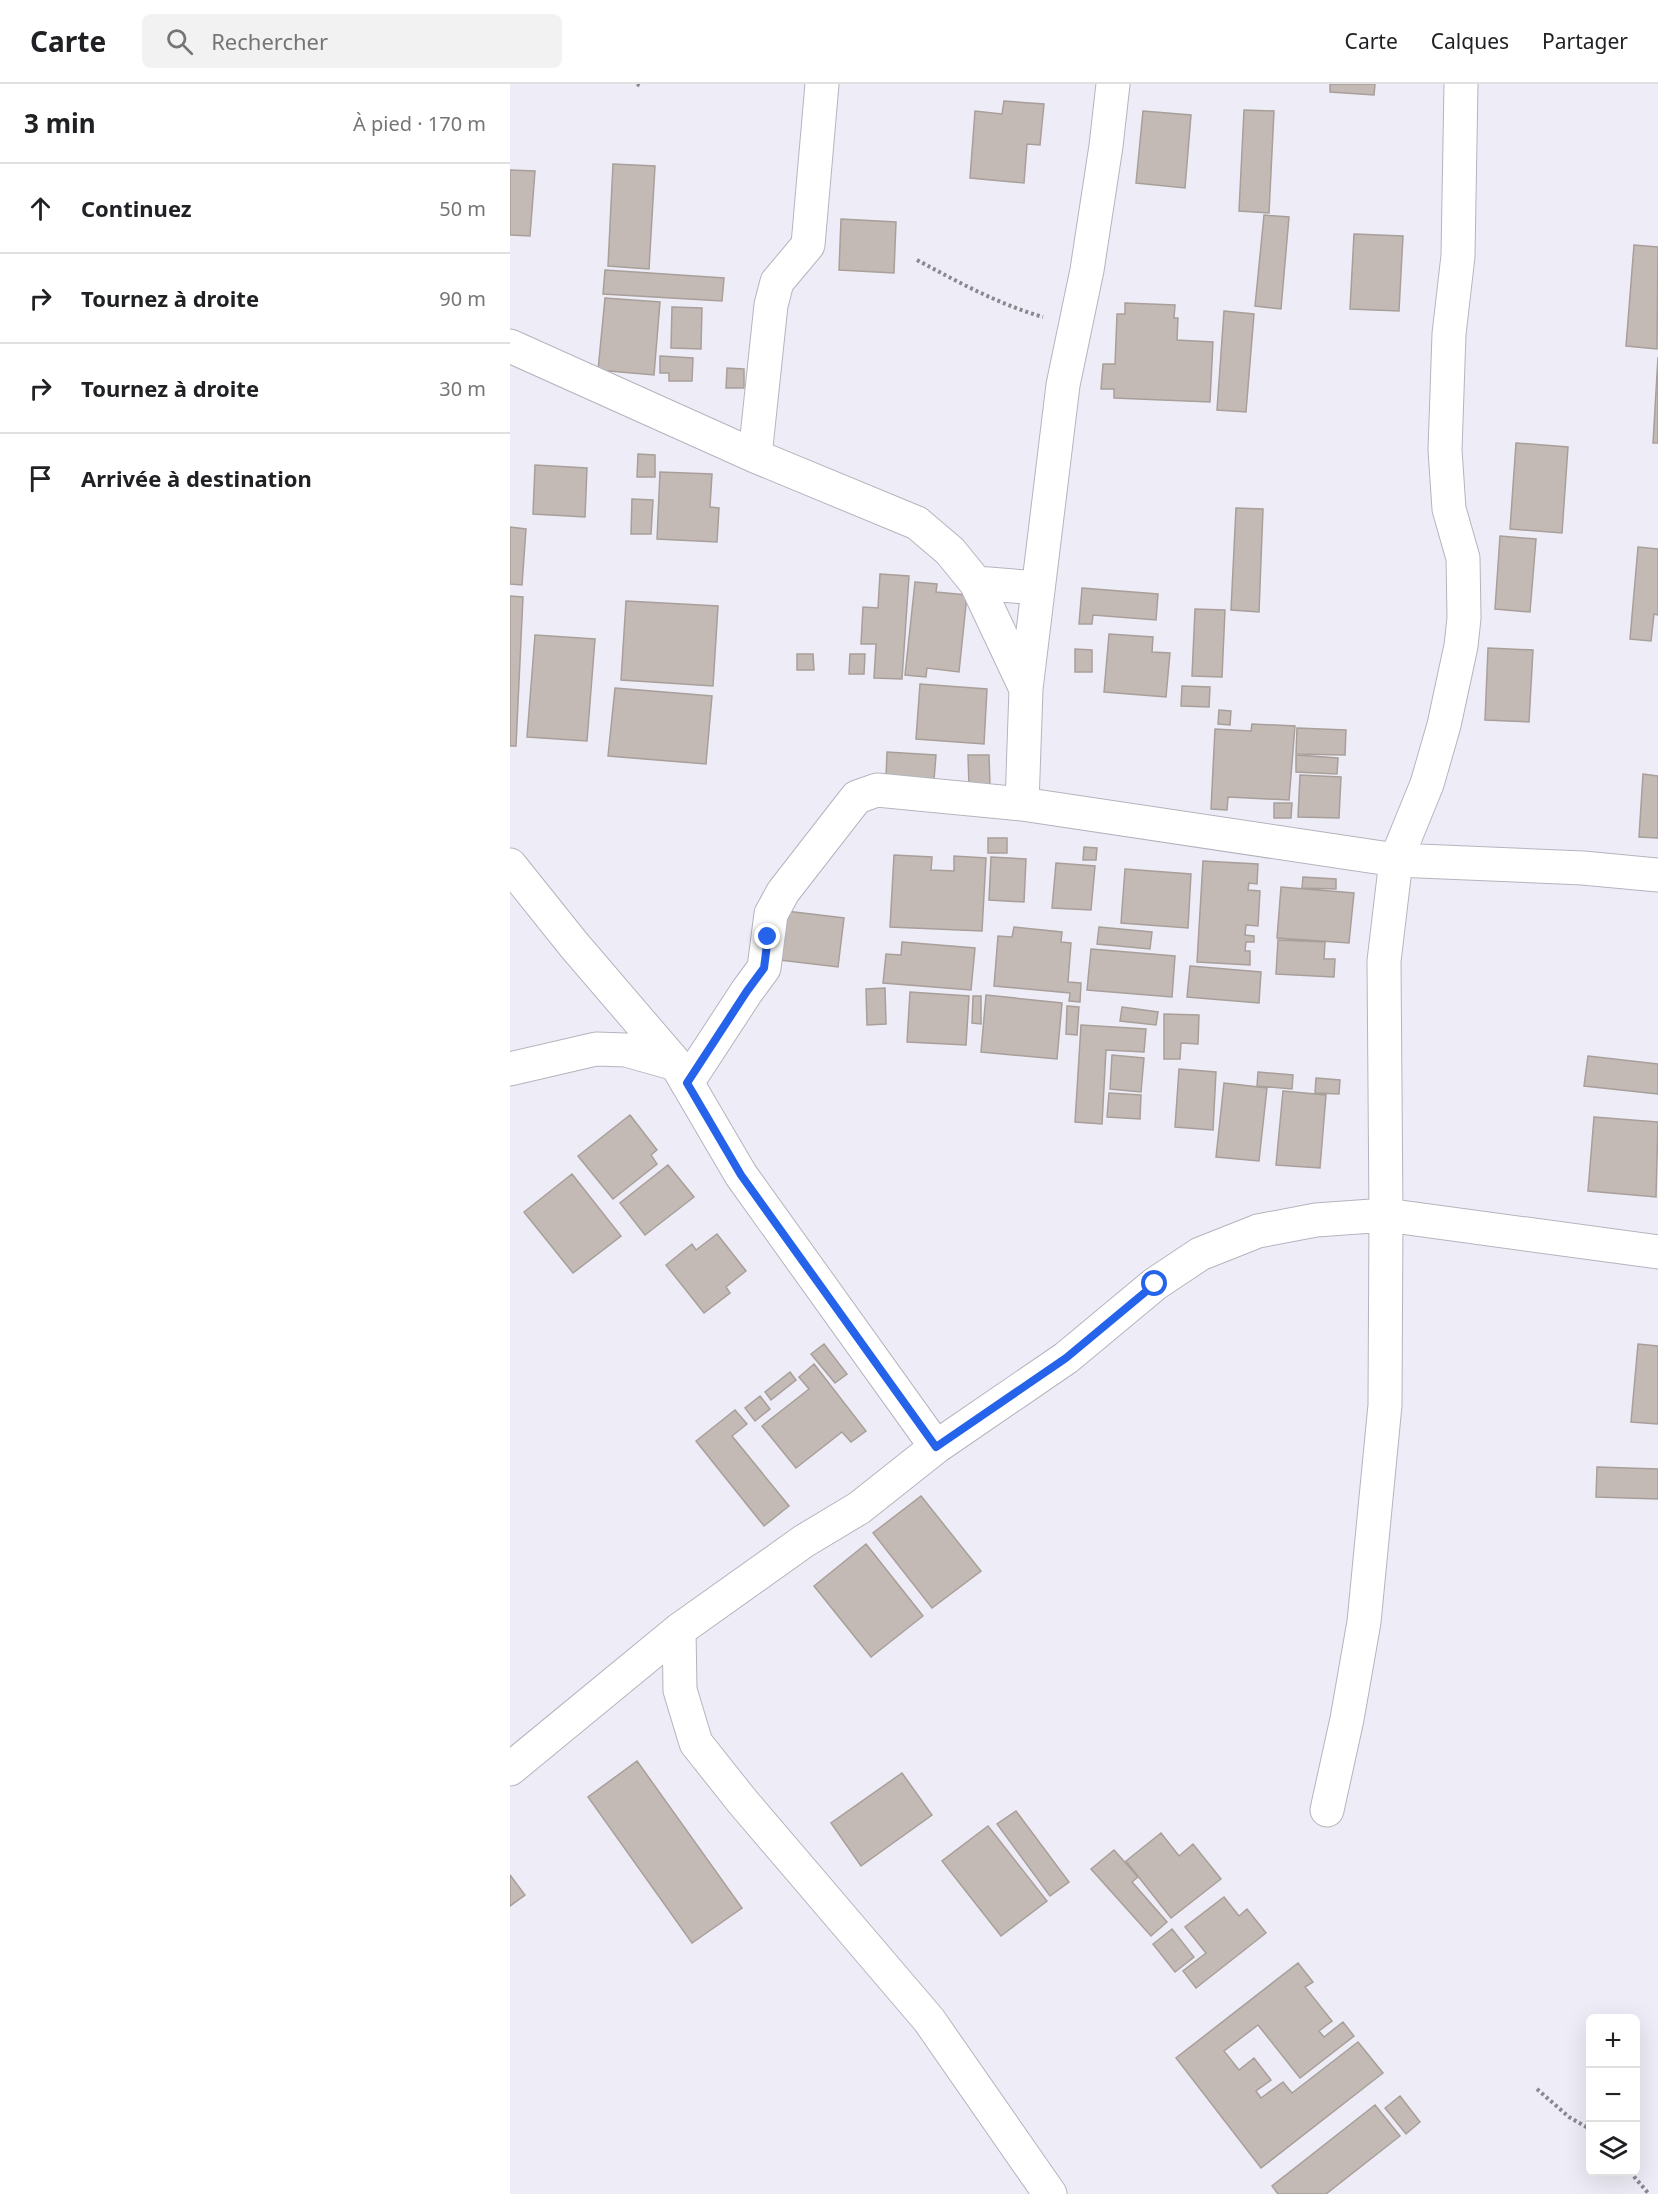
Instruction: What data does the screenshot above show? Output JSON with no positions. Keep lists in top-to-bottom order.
{
  "page": {
    "header": "Carte",
    "search": "Rechercher",
    "nav": ["Carte", "Calques", "Partager"],
    "heading": ["3 min", "À pied · 170 m"],
    "list": [
      ["Continuez", "50 m"],
      ["Tournez à droite", "90 m"],
      ["Tournez à droite", "30 m"],
      "Arrivée à destination"
    ],
    "map_buttons": ["+", "−"]
  }
}
